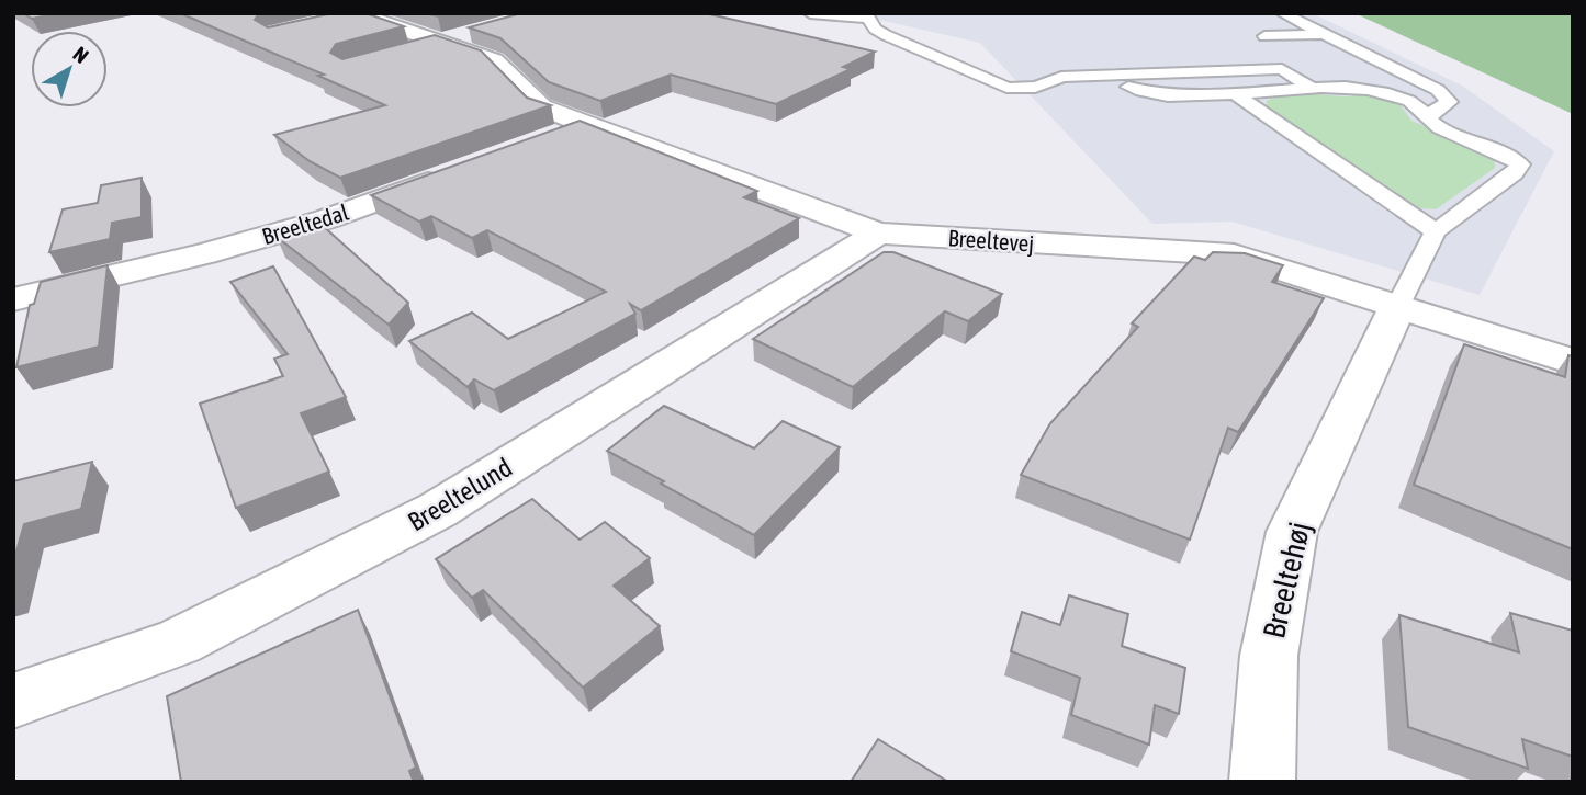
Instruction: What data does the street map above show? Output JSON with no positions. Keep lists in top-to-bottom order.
{
  "streets": {
    "street": [
      "Breeltedal",
      "Breeltevej",
      "Breeltelund",
      "Breeltehøj"
    ]
  },
  "crossings": [
    ["Breeltevej", "Breeltelund"],
    ["Breeltevej", "Breeltehøj"]
  ],
  "north": "top right"
}
